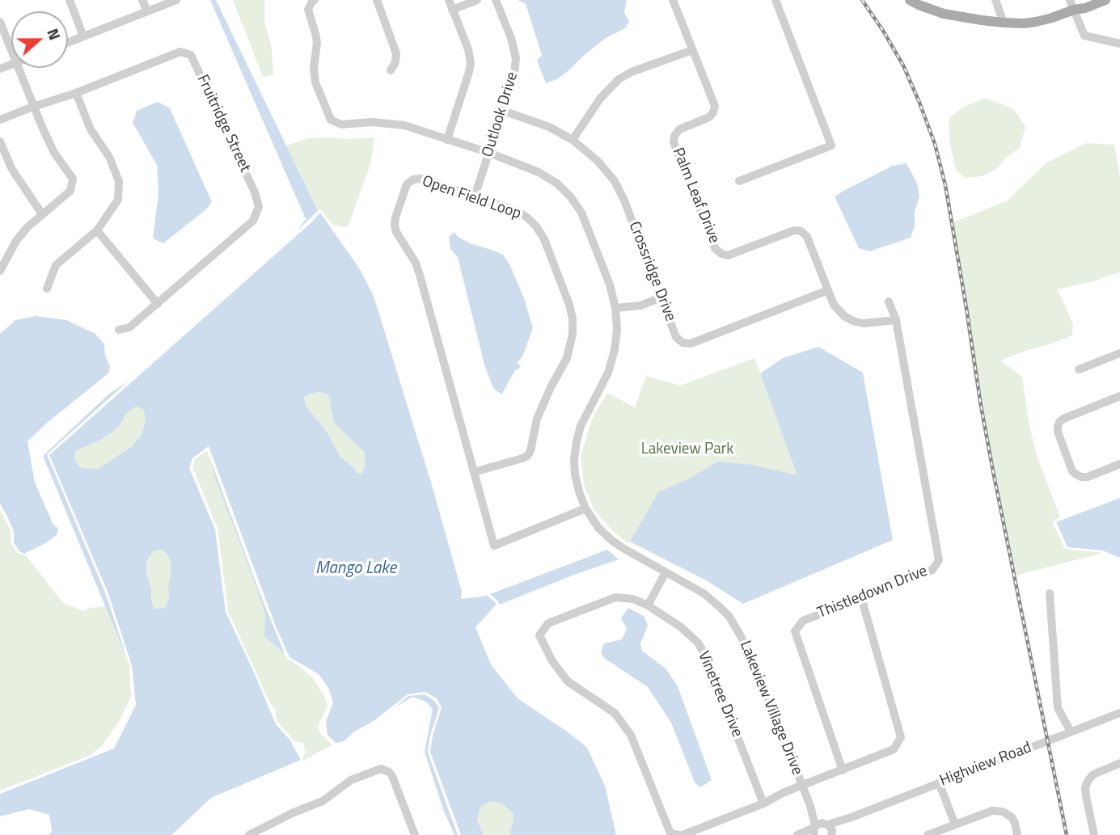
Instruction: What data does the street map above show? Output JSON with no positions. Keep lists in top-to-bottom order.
{
  "streets": {
    "street": [
      "Outlook Drive",
      "Fruitridge Street",
      "Palm Leaf Drive",
      "Open Field Loop",
      "Crossridge Drive",
      "Thistledown Drive",
      "Vinetree Drive",
      "Lakeview Village Drive",
      "Highview Road"
    ]
  },
  "crossings": [
    ["Outlook Drive", "Open Field Loop"],
    ["Outlook Drive", "Crossridge Drive"],
    ["Outlook Drive", "Lakeview Village Drive"],
    ["Palm Leaf Drive", "Crossridge Drive"],
    ["Palm Leaf Drive", "Thistledown Drive"],
    ["Open Field Loop", "Lakeview Village Drive"],
    ["Thistledown Drive", "Vinetree Drive"],
    ["Vinetree Drive", "Lakeview Village Drive"],
    ["Lakeview Village Drive", "Highview Road"]
  ],
  "water": ["Mango Lake"],
  "parks": ["Lakeview Park"],
  "north": "right"
}
